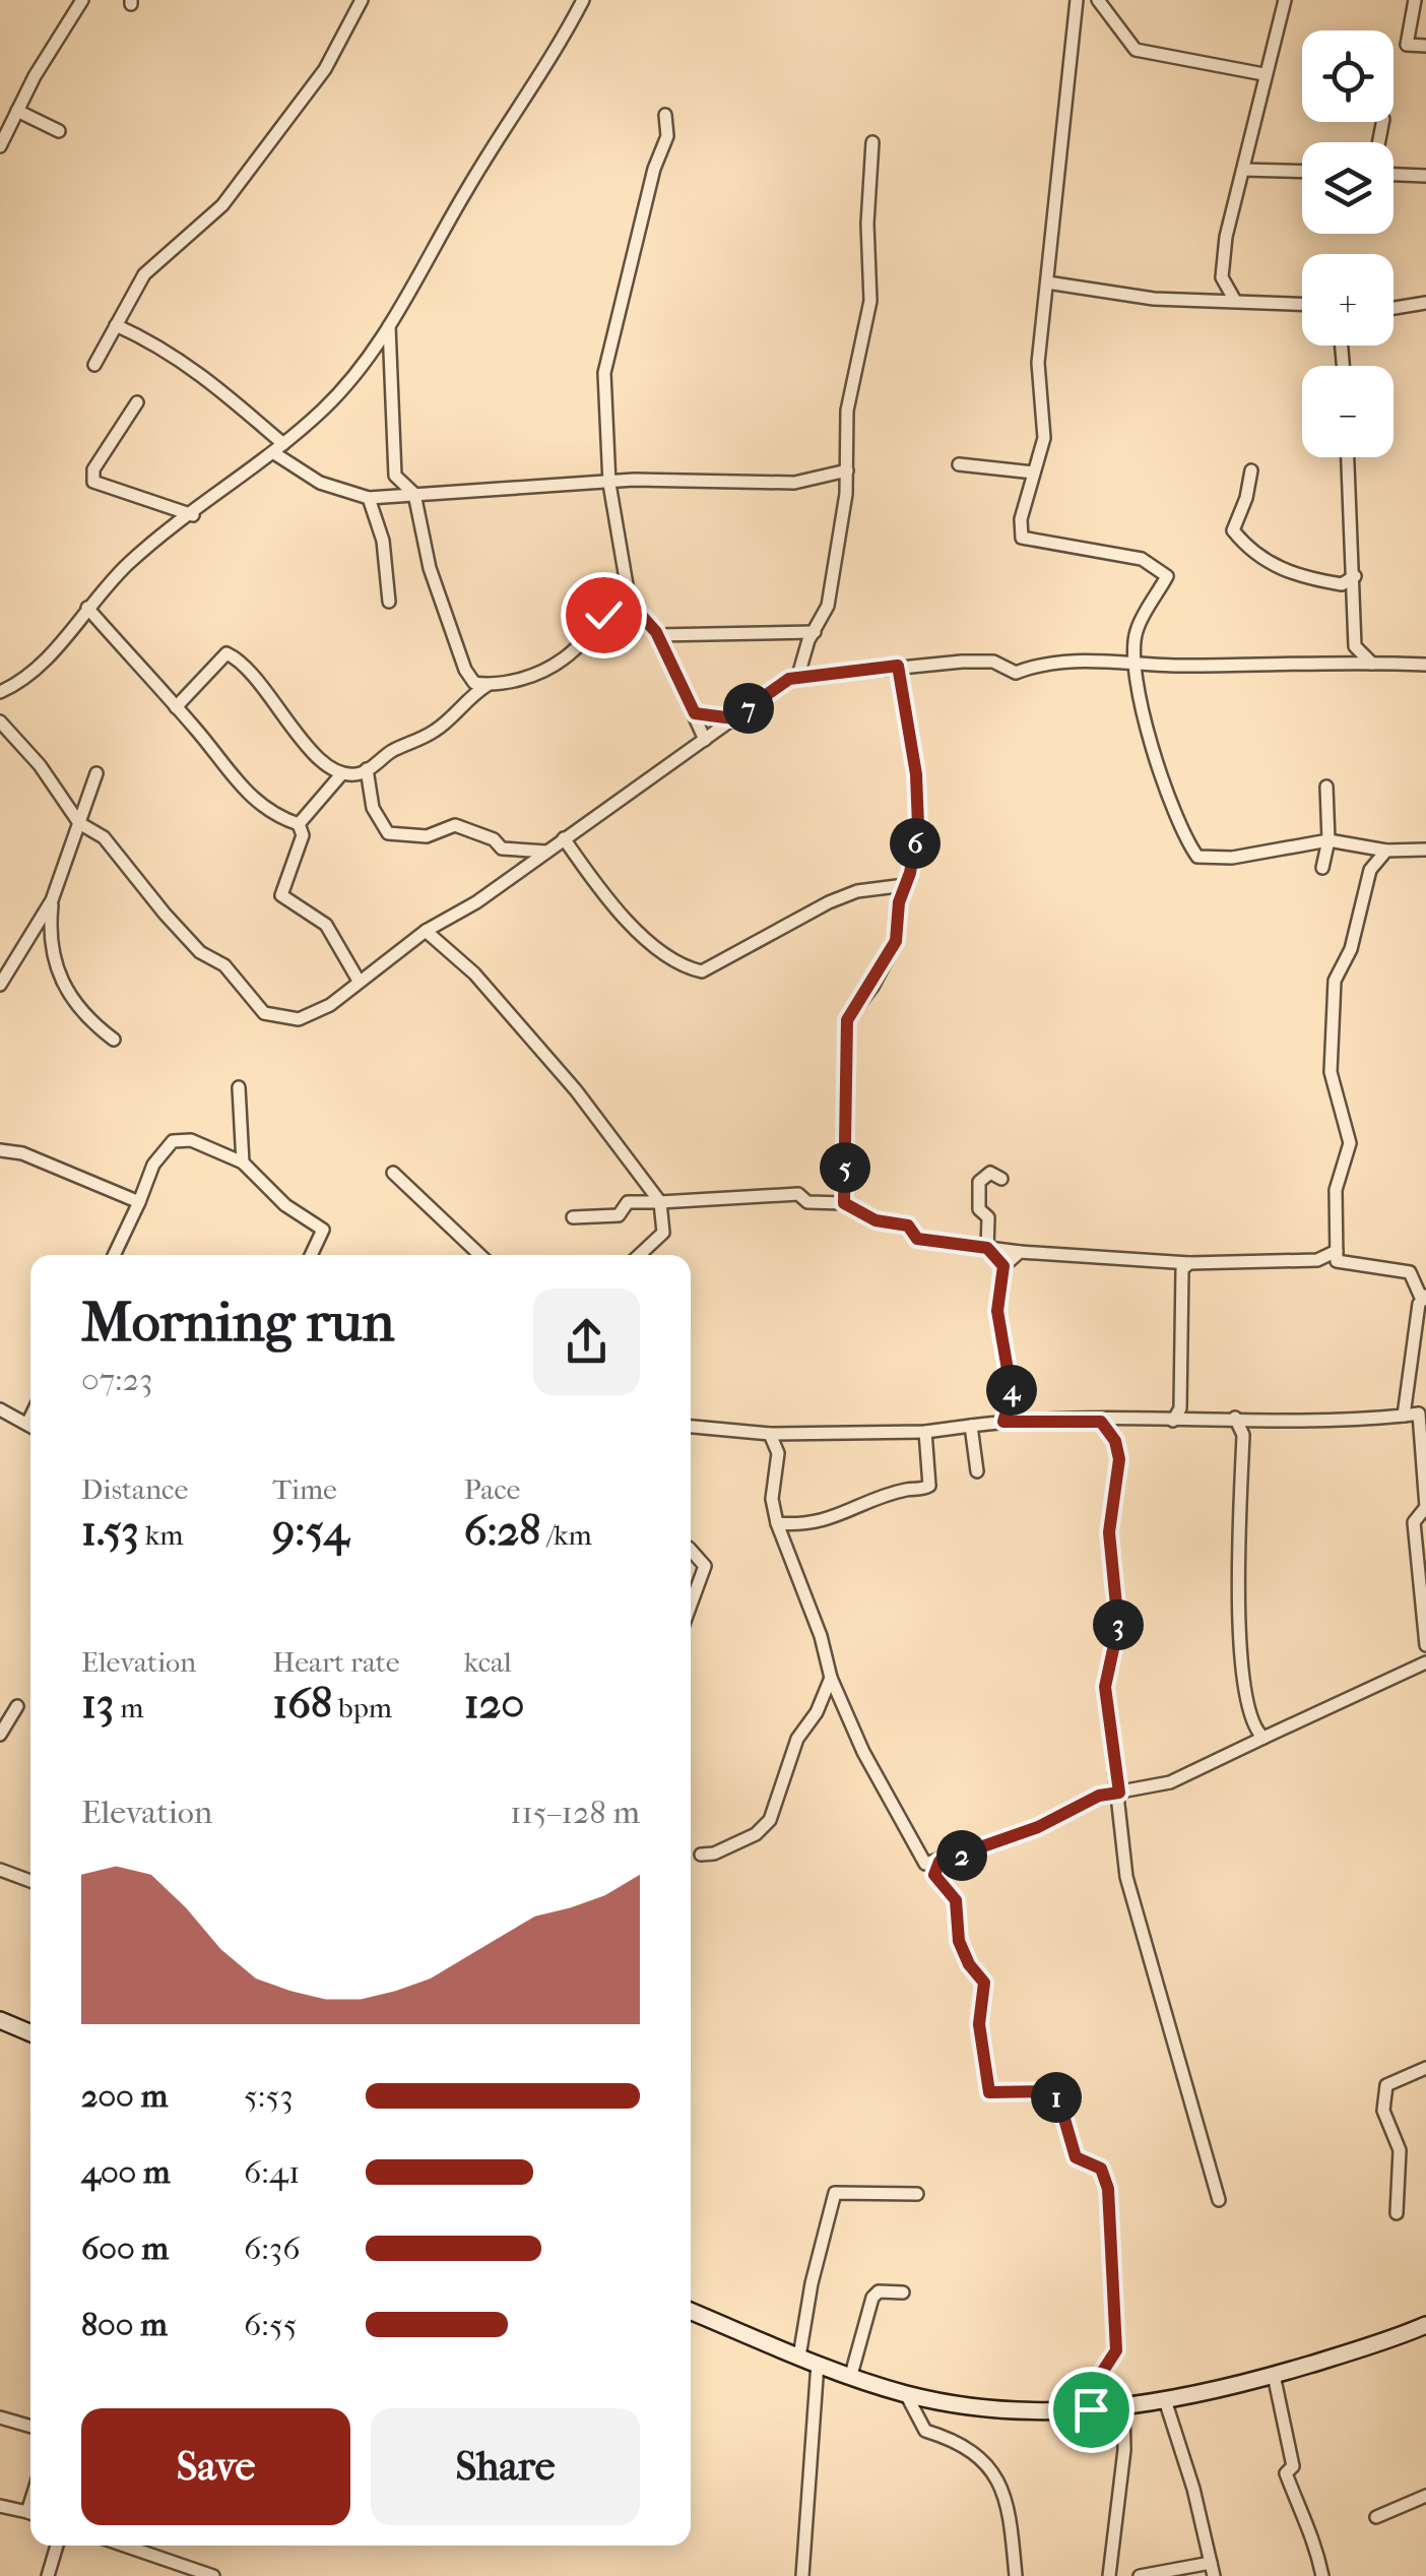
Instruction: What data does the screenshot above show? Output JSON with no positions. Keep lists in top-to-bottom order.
{
  "page": {
    "map_buttons": ["+", "−"],
    "pins": [
      "7",
      "6",
      "5",
      "4",
      "3",
      "2",
      "1"
    ],
    "heading": ["Morning run", "07:23"],
    "stats": [
      ["Distance", "1.53 km"],
      ["Time", "9:54"],
      ["Pace", "6:28 /km"],
      ["Elevation", "13 m"],
      ["Heart rate", "168 bpm"],
      ["kcal", "120"]
    ],
    "chart": ["Elevation", "115–128 m"],
    "list": [
      {
        "name": "200 m",
        "note": "5:53"
      },
      {
        "name": "400 m",
        "note": "6:41"
      },
      {
        "name": "600 m",
        "note": "6:36"
      },
      {
        "name": "800 m",
        "note": "6:55"
      }
    ],
    "buttons": ["Save", "Share"]
  }
}
